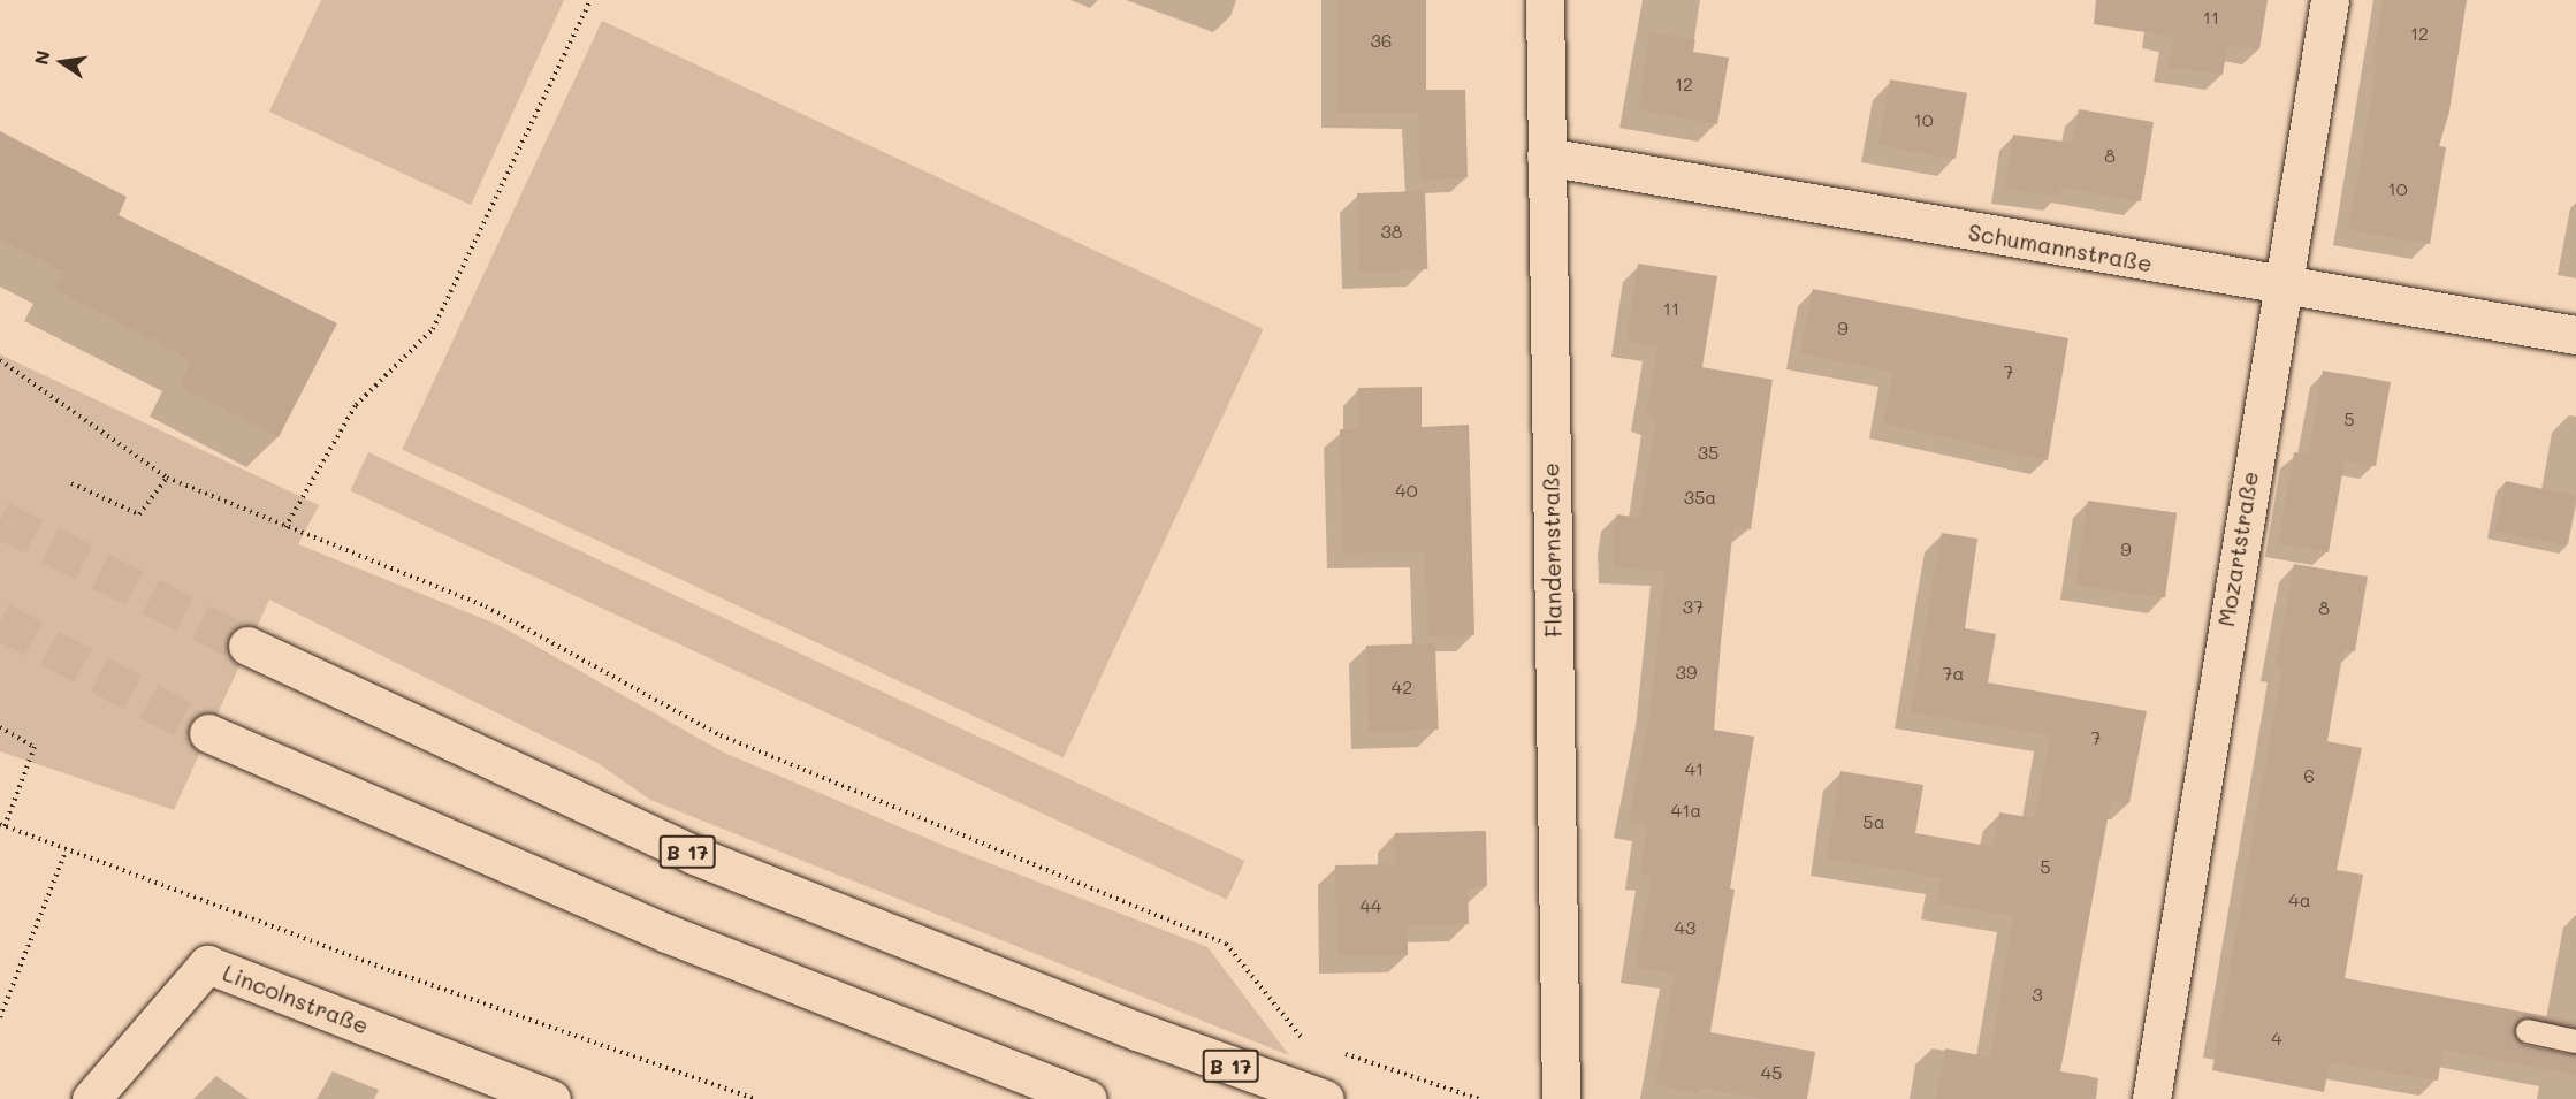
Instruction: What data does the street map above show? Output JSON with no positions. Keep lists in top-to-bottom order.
{
  "streets": {
    "main road": [
      "Schumannstraße",
      "Mozartstraße",
      "Flandernstraße",
      "B 17",
      "Lincolnstraße"
    ]
  },
  "crossings": [
    ["Schumannstraße", "Mozartstraße"],
    ["Schumannstraße", "Flandernstraße"]
  ],
  "house_numbers": [
    "11",
    "12",
    "36",
    "12",
    "10",
    "8",
    "10",
    "38",
    "11",
    "9",
    "7",
    "5",
    "35",
    "40",
    "35a",
    "9",
    "37",
    "8",
    "39",
    "7a",
    "42",
    "7",
    "41",
    "6",
    "41a",
    "5a",
    "5",
    "4a",
    "44",
    "43",
    "3",
    "4",
    "45"
  ],
  "north": "left"
}
